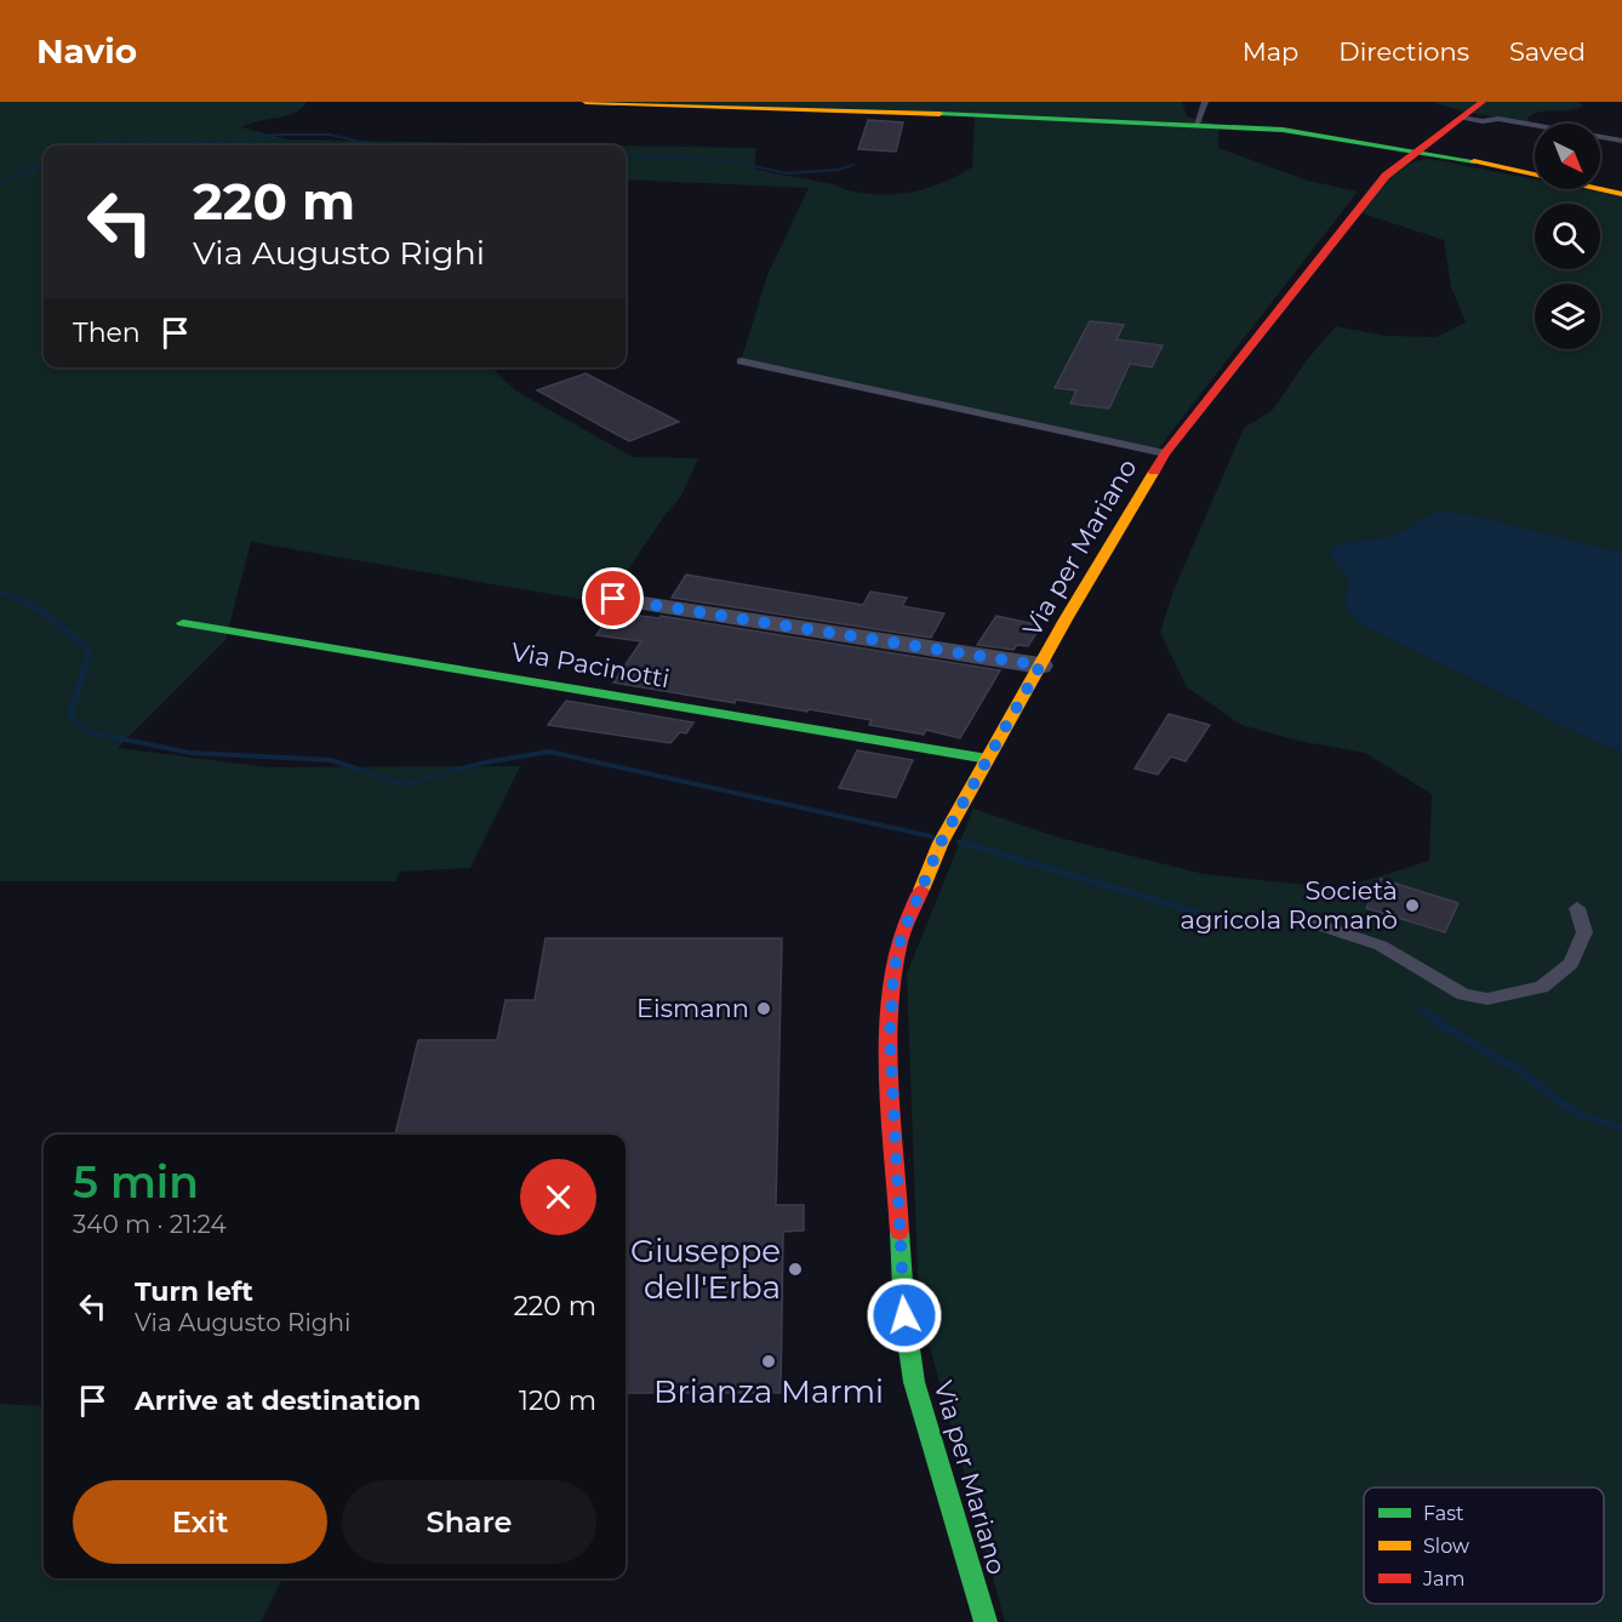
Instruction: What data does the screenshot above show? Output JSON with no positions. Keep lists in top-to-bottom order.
{
  "streets": {
    "street": ["Via per Mariano", "Via Pacinotti"]
  },
  "crossings": [
    ["Via per Mariano", "Via Pacinotti"]
  ],
  "places": [
    "Società agricola Romanò",
    "Eismann",
    "Giuseppe dell'Erba",
    "Brianza Marmi"
  ],
  "legend": ["Fast", "Slow", "Jam"],
  "north": "bottom right",
  "page": {
    "header": "Navio",
    "nav": ["Map", "Directions", "Saved"],
    "turn": ["220 m", "Via Augusto Righi"],
    "then": "Then",
    "heading": ["5 min", "340 m · 21:24"],
    "list": [
      {
        "name": "Turn left",
        "note": "Via Augusto Righi",
        "value": "220 m"
      },
      {
        "name": "Arrive at destination",
        "value": "120 m"
      }
    ],
    "buttons": ["Exit", "Share"]
  }
}
